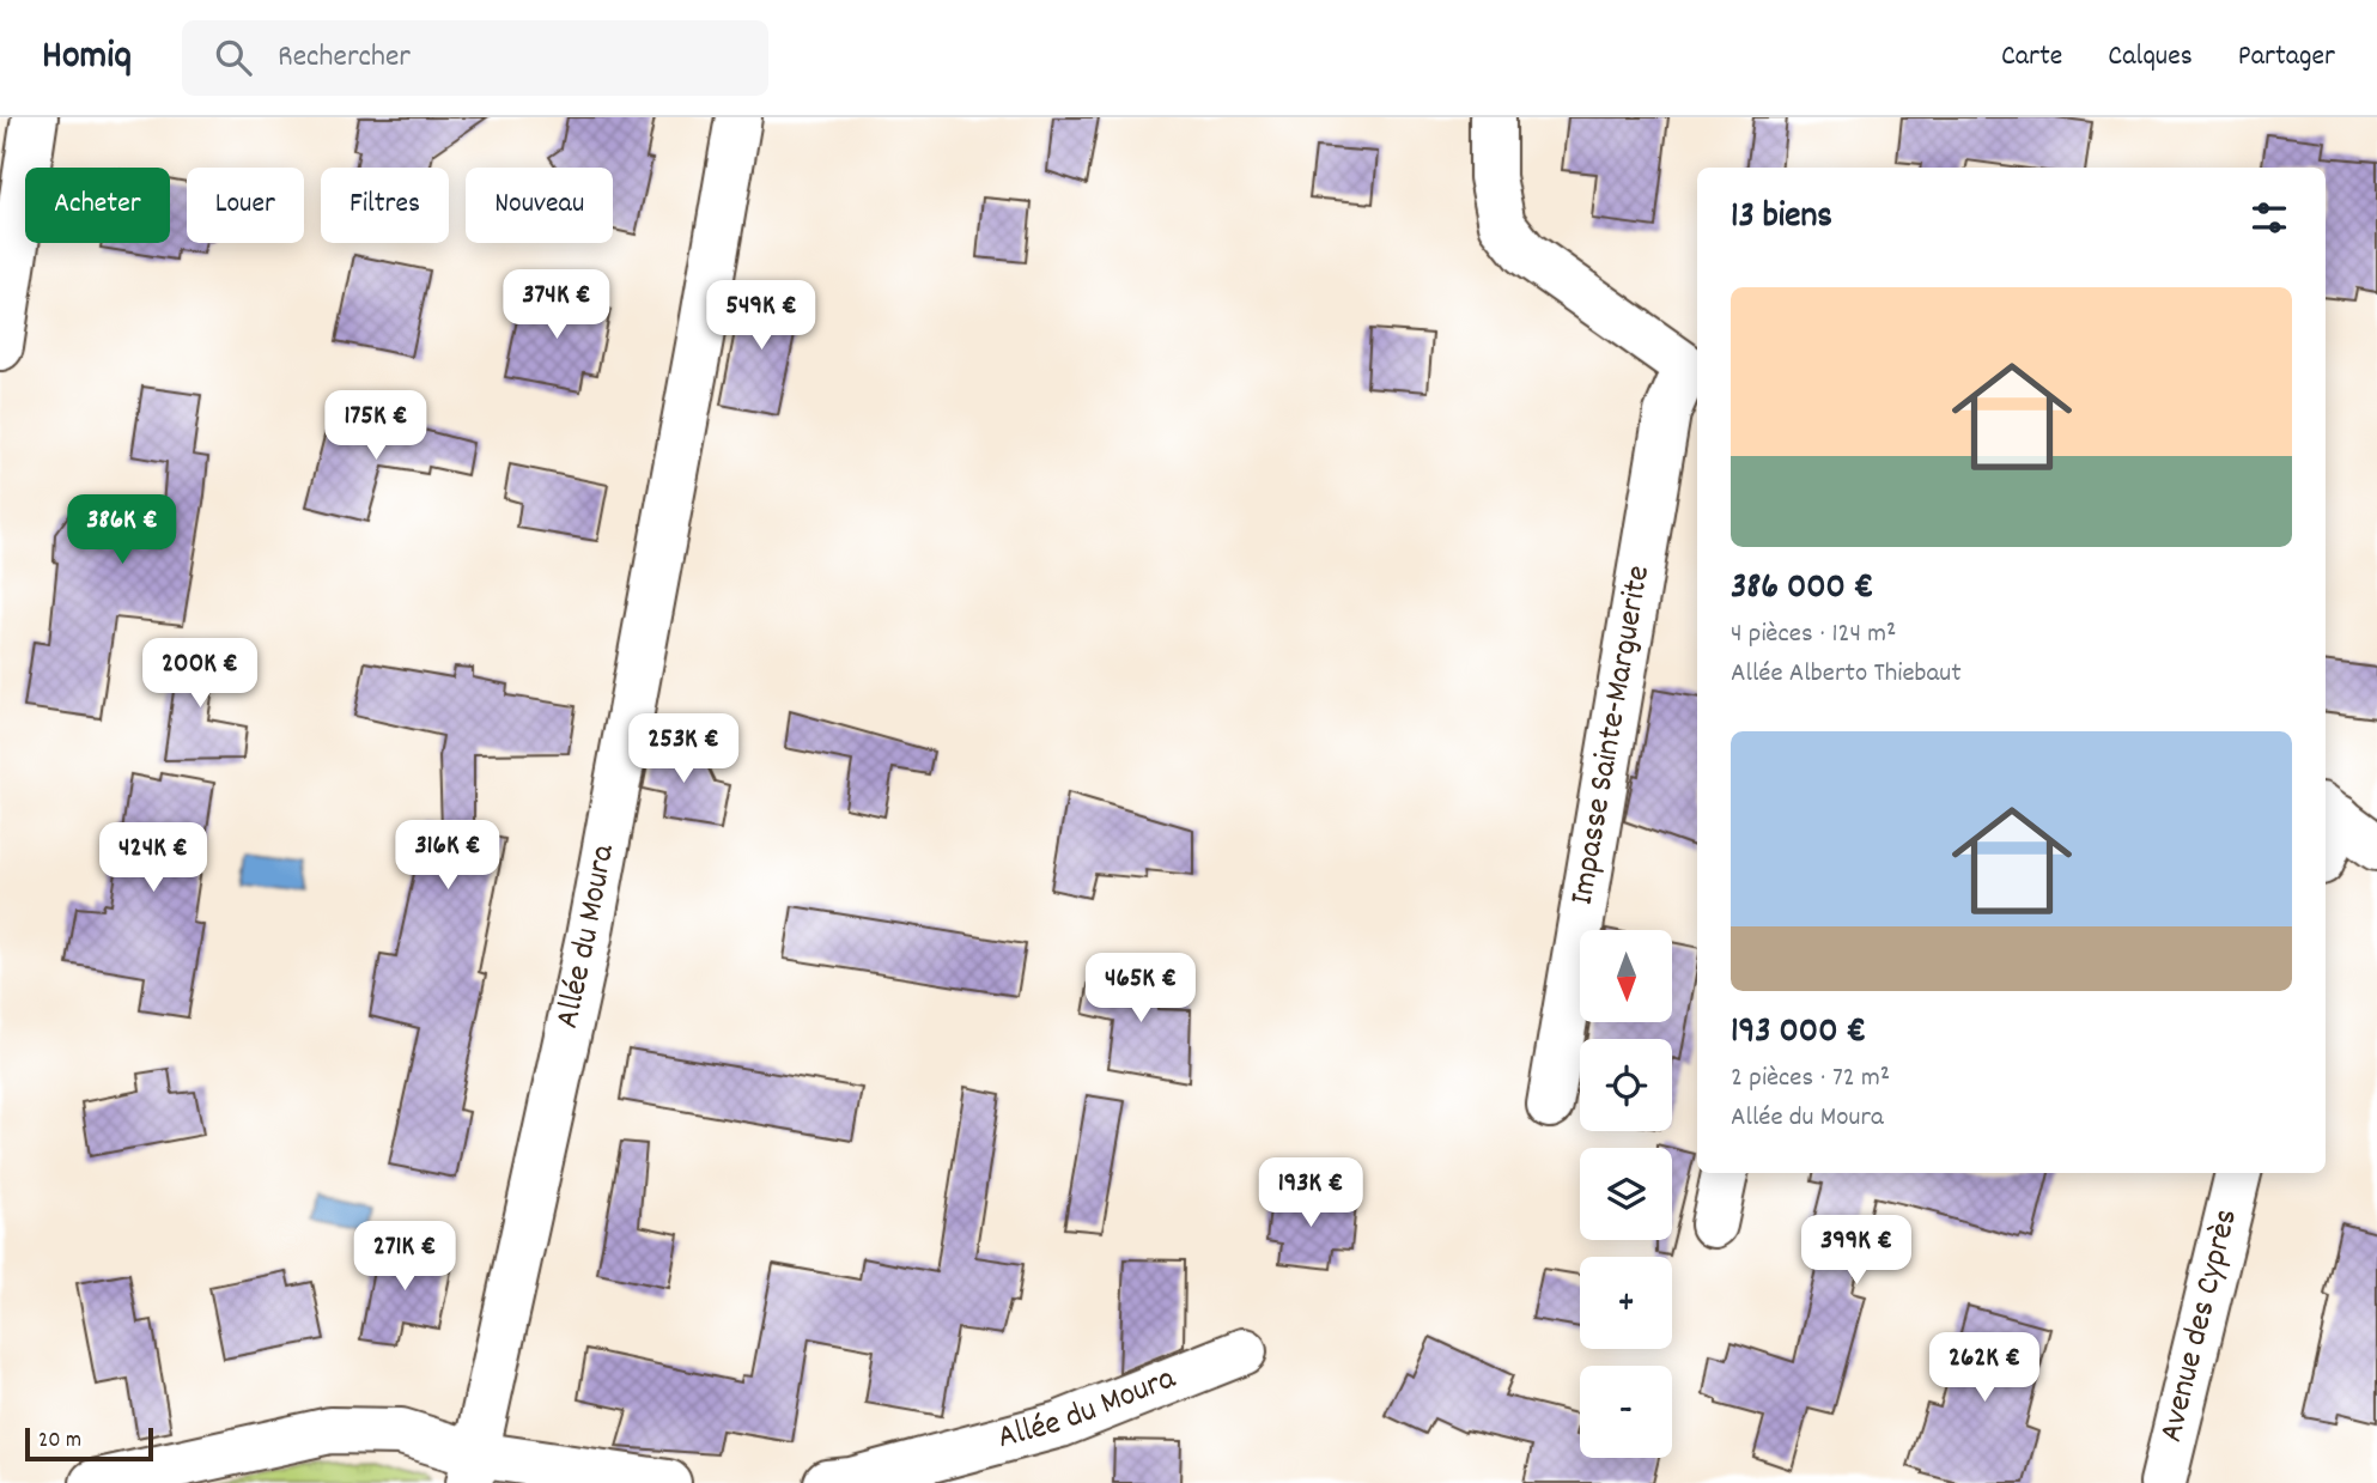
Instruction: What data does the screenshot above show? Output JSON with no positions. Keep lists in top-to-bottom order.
{
  "streets": {
    "street": ["Impasse Sainte-Marguerite", "Allée du Moura", "Avenue des Cyprès"]
  },
  "scale_bar": "20 m",
  "north": "bottom",
  "page": {
    "header": "Homiq",
    "search": "Rechercher",
    "nav": ["Carte", "Calques", "Partager"],
    "chip": [
      "Acheter",
      "Louer",
      "Filtres",
      "Nouveau"
    ],
    "heading": "13 biens",
    "list": [
      {
        "name": "386 000 €",
        "note": "4 pièces · 124 m² · Allée Alberto Thiebaut"
      },
      {
        "name": "193 000 €",
        "note": "2 pièces · 72 m² · Allée du Moura"
      }
    ],
    "price": [
      "374K €",
      "549K €",
      "175K €",
      "386K €",
      "200K €",
      "253K €",
      "316K €",
      "424K €",
      "465K €",
      "193K €",
      "399K €",
      "271K €",
      "262K €"
    ],
    "map_buttons": ["+", "−"],
    "scale": "20 m"
  }
}
